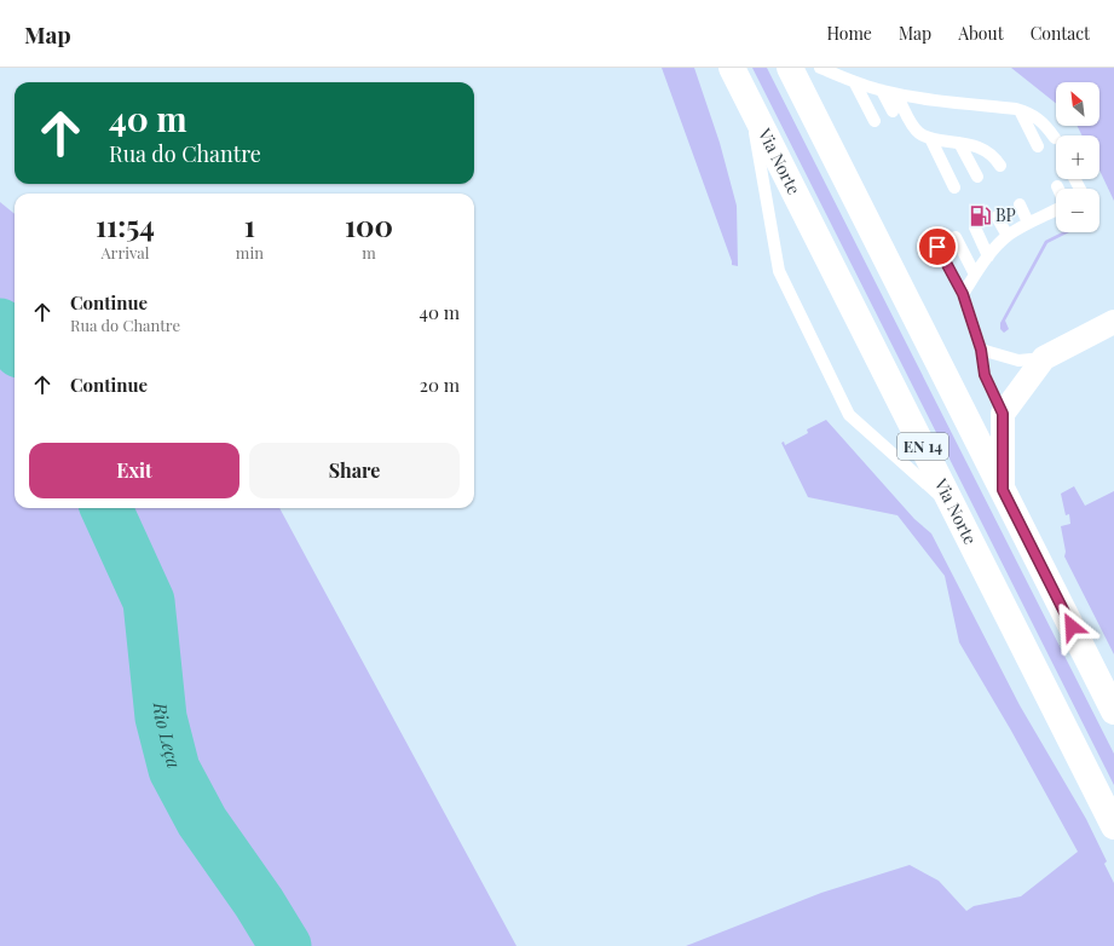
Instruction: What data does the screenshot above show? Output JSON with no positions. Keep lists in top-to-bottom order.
{
  "streets": {
    "highway": ["Via Norte", "EN 14"]
  },
  "water": ["Rio Leça"],
  "places": {
    "fuel station": ["BP"]
  },
  "north": "top left",
  "page": {
    "header": "Map",
    "nav": [
      "Home",
      "Map",
      "About",
      "Contact"
    ],
    "map_buttons": ["+", "−"],
    "turn": ["40 m", "Rua do Chantre"],
    "eta": [
      "11:54",
      "Arrival",
      "1",
      "min",
      "100",
      "m"
    ],
    "list": [
      {
        "name": "Continue",
        "note": "Rua do Chantre",
        "value": "40 m"
      },
      {
        "name": "Continue",
        "value": "20 m"
      }
    ],
    "buttons": ["Exit", "Share"]
  }
}
